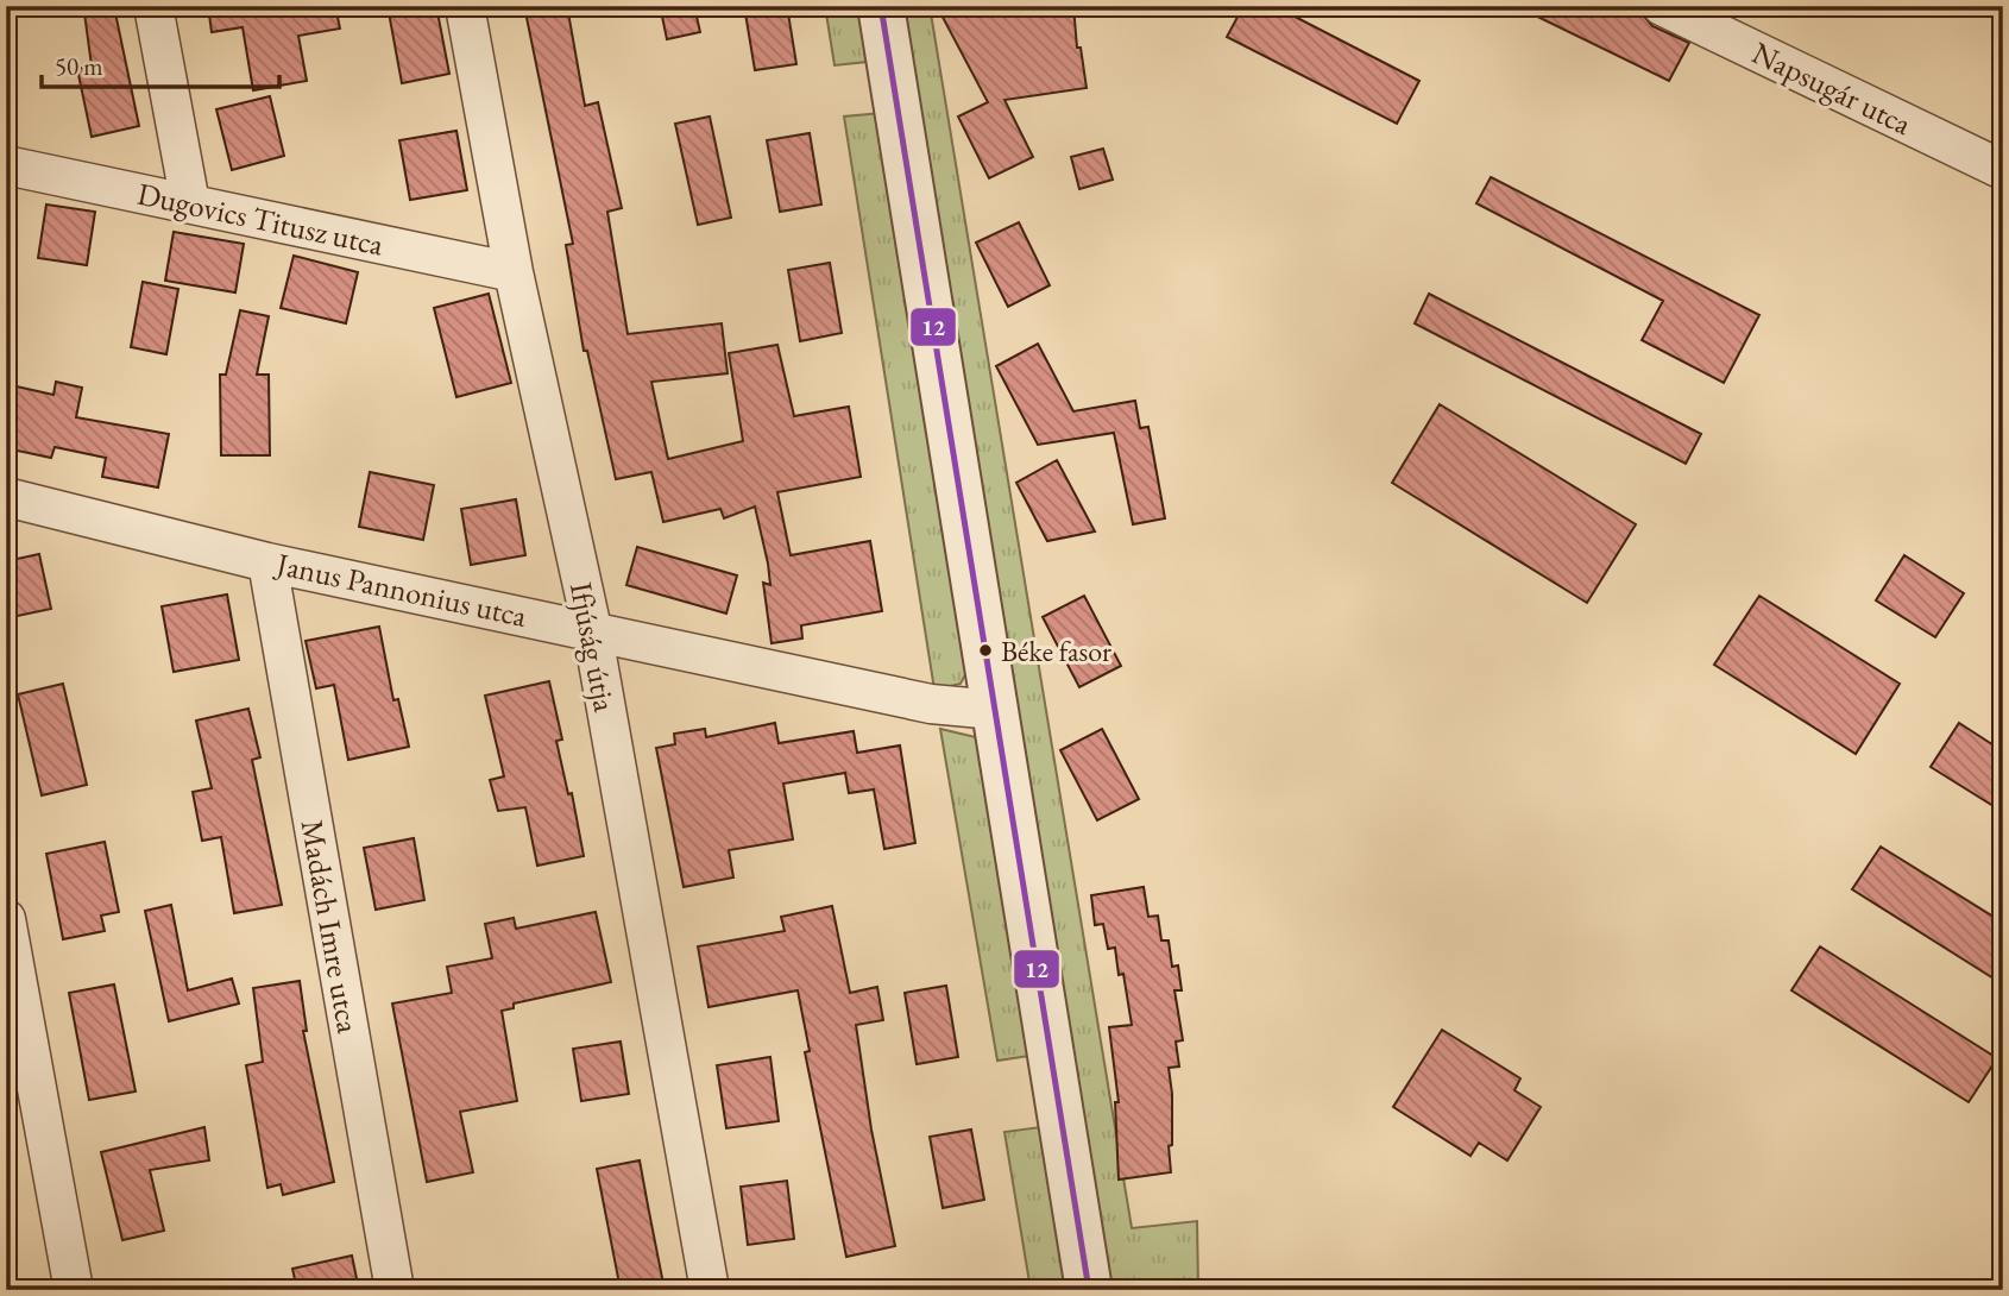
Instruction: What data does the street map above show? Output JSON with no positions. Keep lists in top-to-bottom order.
{
  "streets": {
    "street": [
      "Napsugár utca",
      "Dugovics Titusz utca",
      "Janus Pannonius utca",
      "Ifjúság útja",
      "Madách Imre utca"
    ]
  },
  "crossings": [
    ["Dugovics Titusz utca", "Ifjúság útja"],
    ["Janus Pannonius utca", "Ifjúság útja"],
    ["Janus Pannonius utca", "Madách Imre utca"]
  ],
  "places": ["Béke fasor"],
  "lines": ["transit line 12"],
  "scale_bar": "50 m"
}
